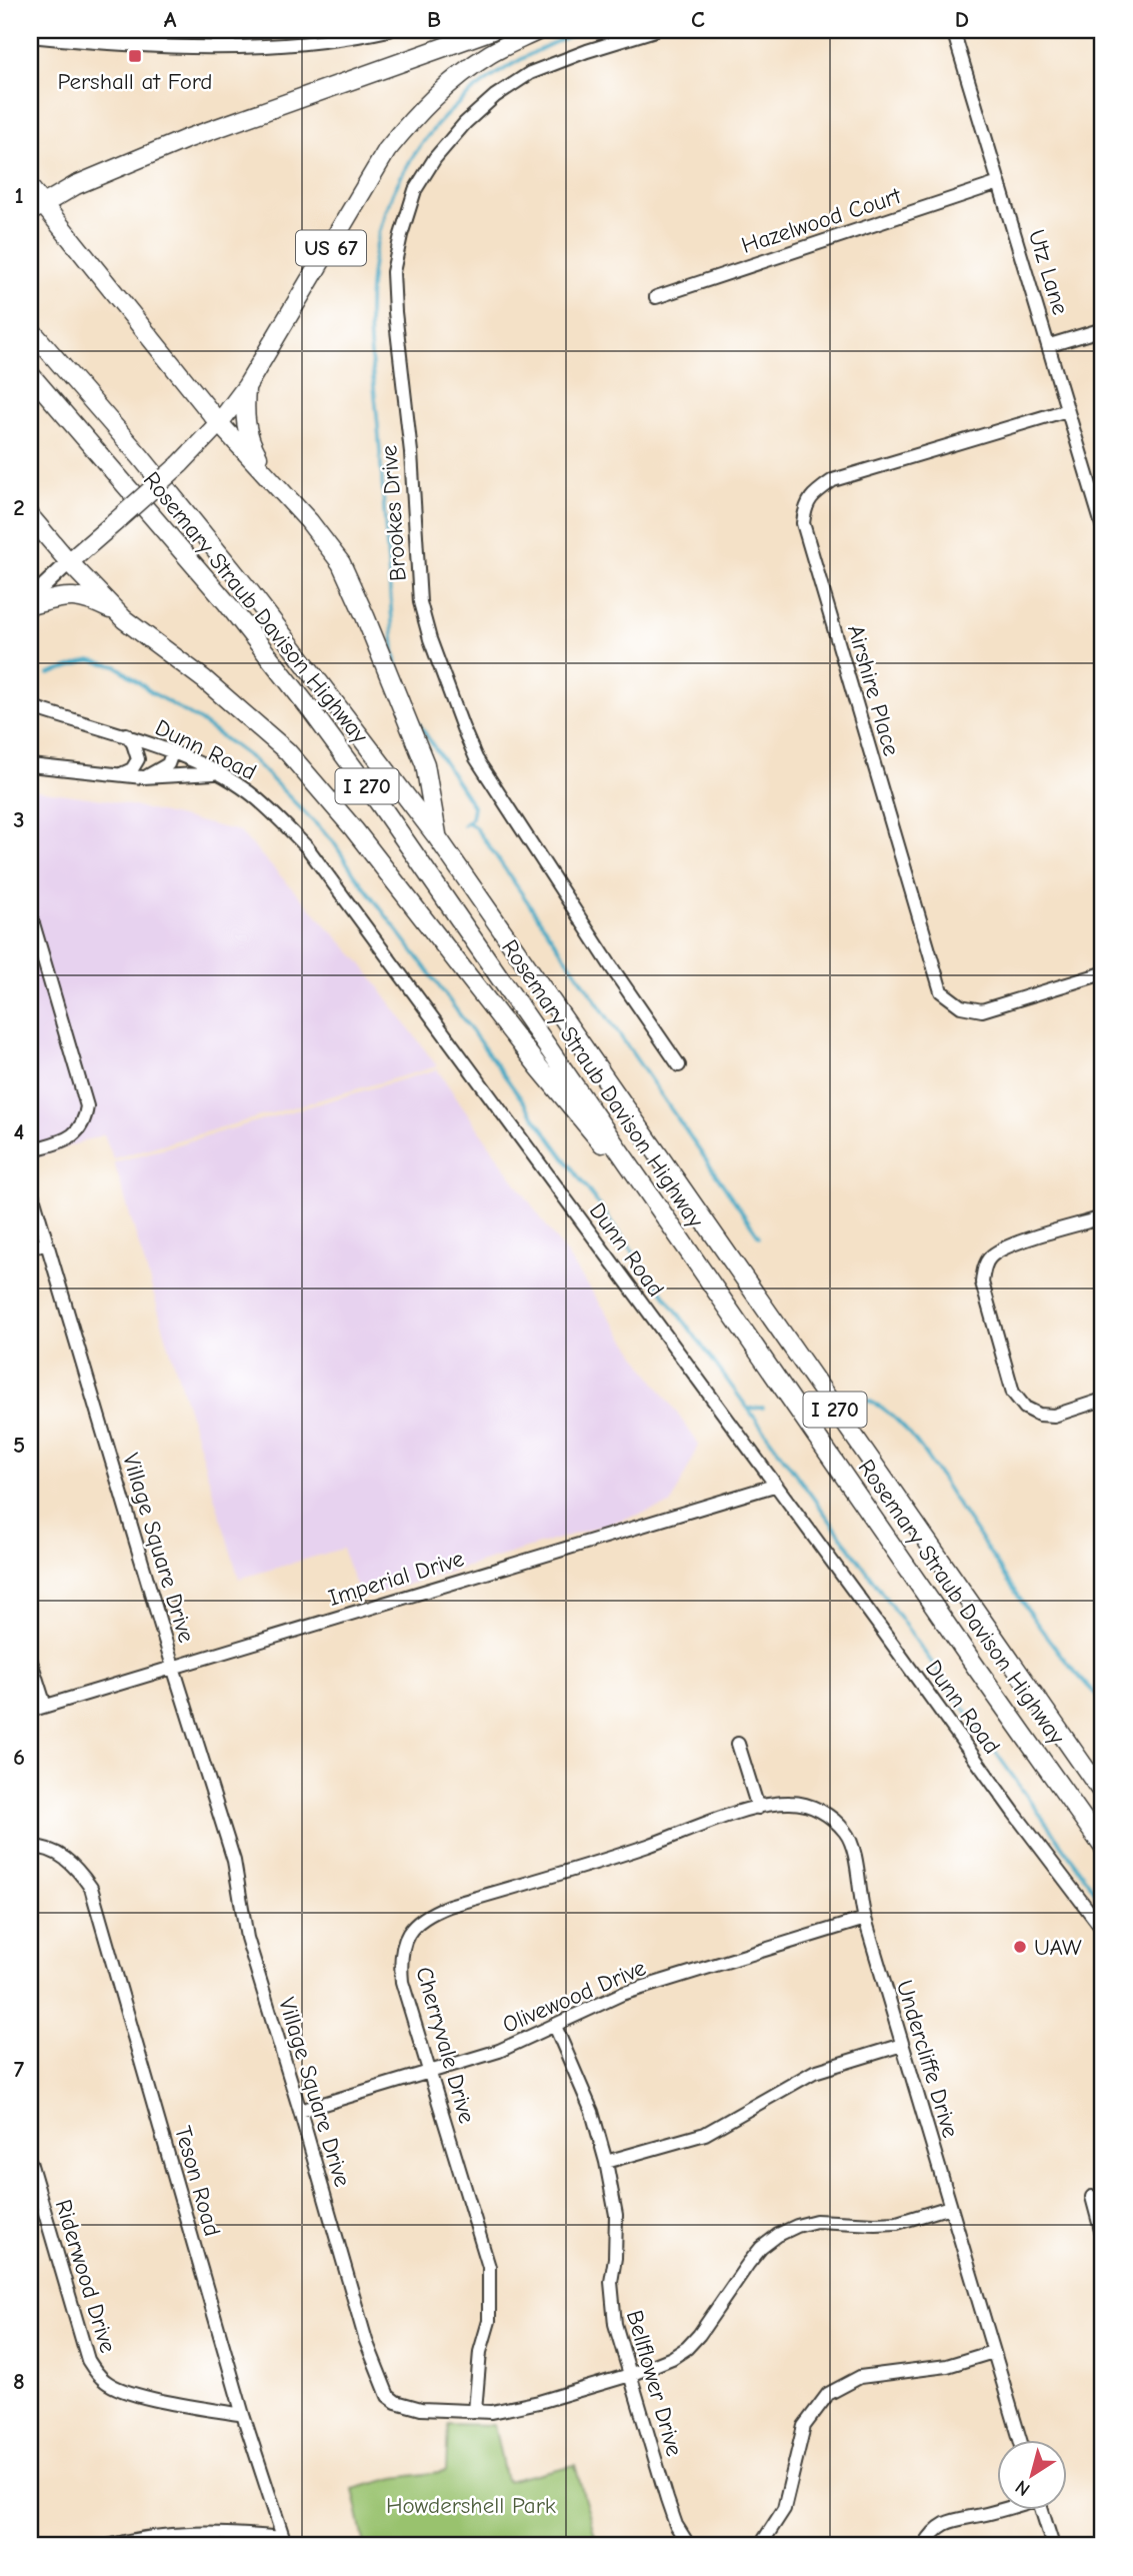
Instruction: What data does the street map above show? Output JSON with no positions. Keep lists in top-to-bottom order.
{
  "streets": {
    "highway": ["US 67", "Rosemary Straub Davison Highway", "I 270"],
    "street": [
      "Hazelwood Court",
      "Utz Lane",
      "Brookes Drive",
      "Airshire Place",
      "Dunn Road",
      "Village Square Drive",
      "Imperial Drive",
      "Olivewood Drive",
      "Cherryvale Drive",
      "Undercliffe Drive",
      "Teson Road",
      "Riderwood Drive",
      "Bellflower Drive"
    ]
  },
  "crossings": [
    ["Hazelwood Court", "Utz Lane"],
    ["Utz Lane", "Airshire Place"],
    ["Dunn Road", "Imperial Drive"],
    ["Village Square Drive", "Imperial Drive"],
    ["Village Square Drive", "Olivewood Drive"],
    ["Village Square Drive", "Cherryvale Drive"],
    ["Village Square Drive", "Undercliffe Drive"],
    ["Village Square Drive", "Bellflower Drive"],
    ["Olivewood Drive", "Cherryvale Drive"],
    ["Olivewood Drive", "Undercliffe Drive"],
    ["Olivewood Drive", "Bellflower Drive"],
    ["Cherryvale Drive", "Undercliffe Drive"],
    ["Teson Road", "Riderwood Drive"]
  ],
  "parks": ["Howdershell Park"],
  "places": {
    "transit": ["Pershall at Ford"],
    "other": ["UAW"]
  },
  "north": "bottom left",
  "grid": {
    "columns": [
      "A",
      "B",
      "C",
      "D"
    ],
    "rows": [
      "1",
      "2",
      "3",
      "4",
      "5",
      "6",
      "7",
      "8"
    ]
  }
}
